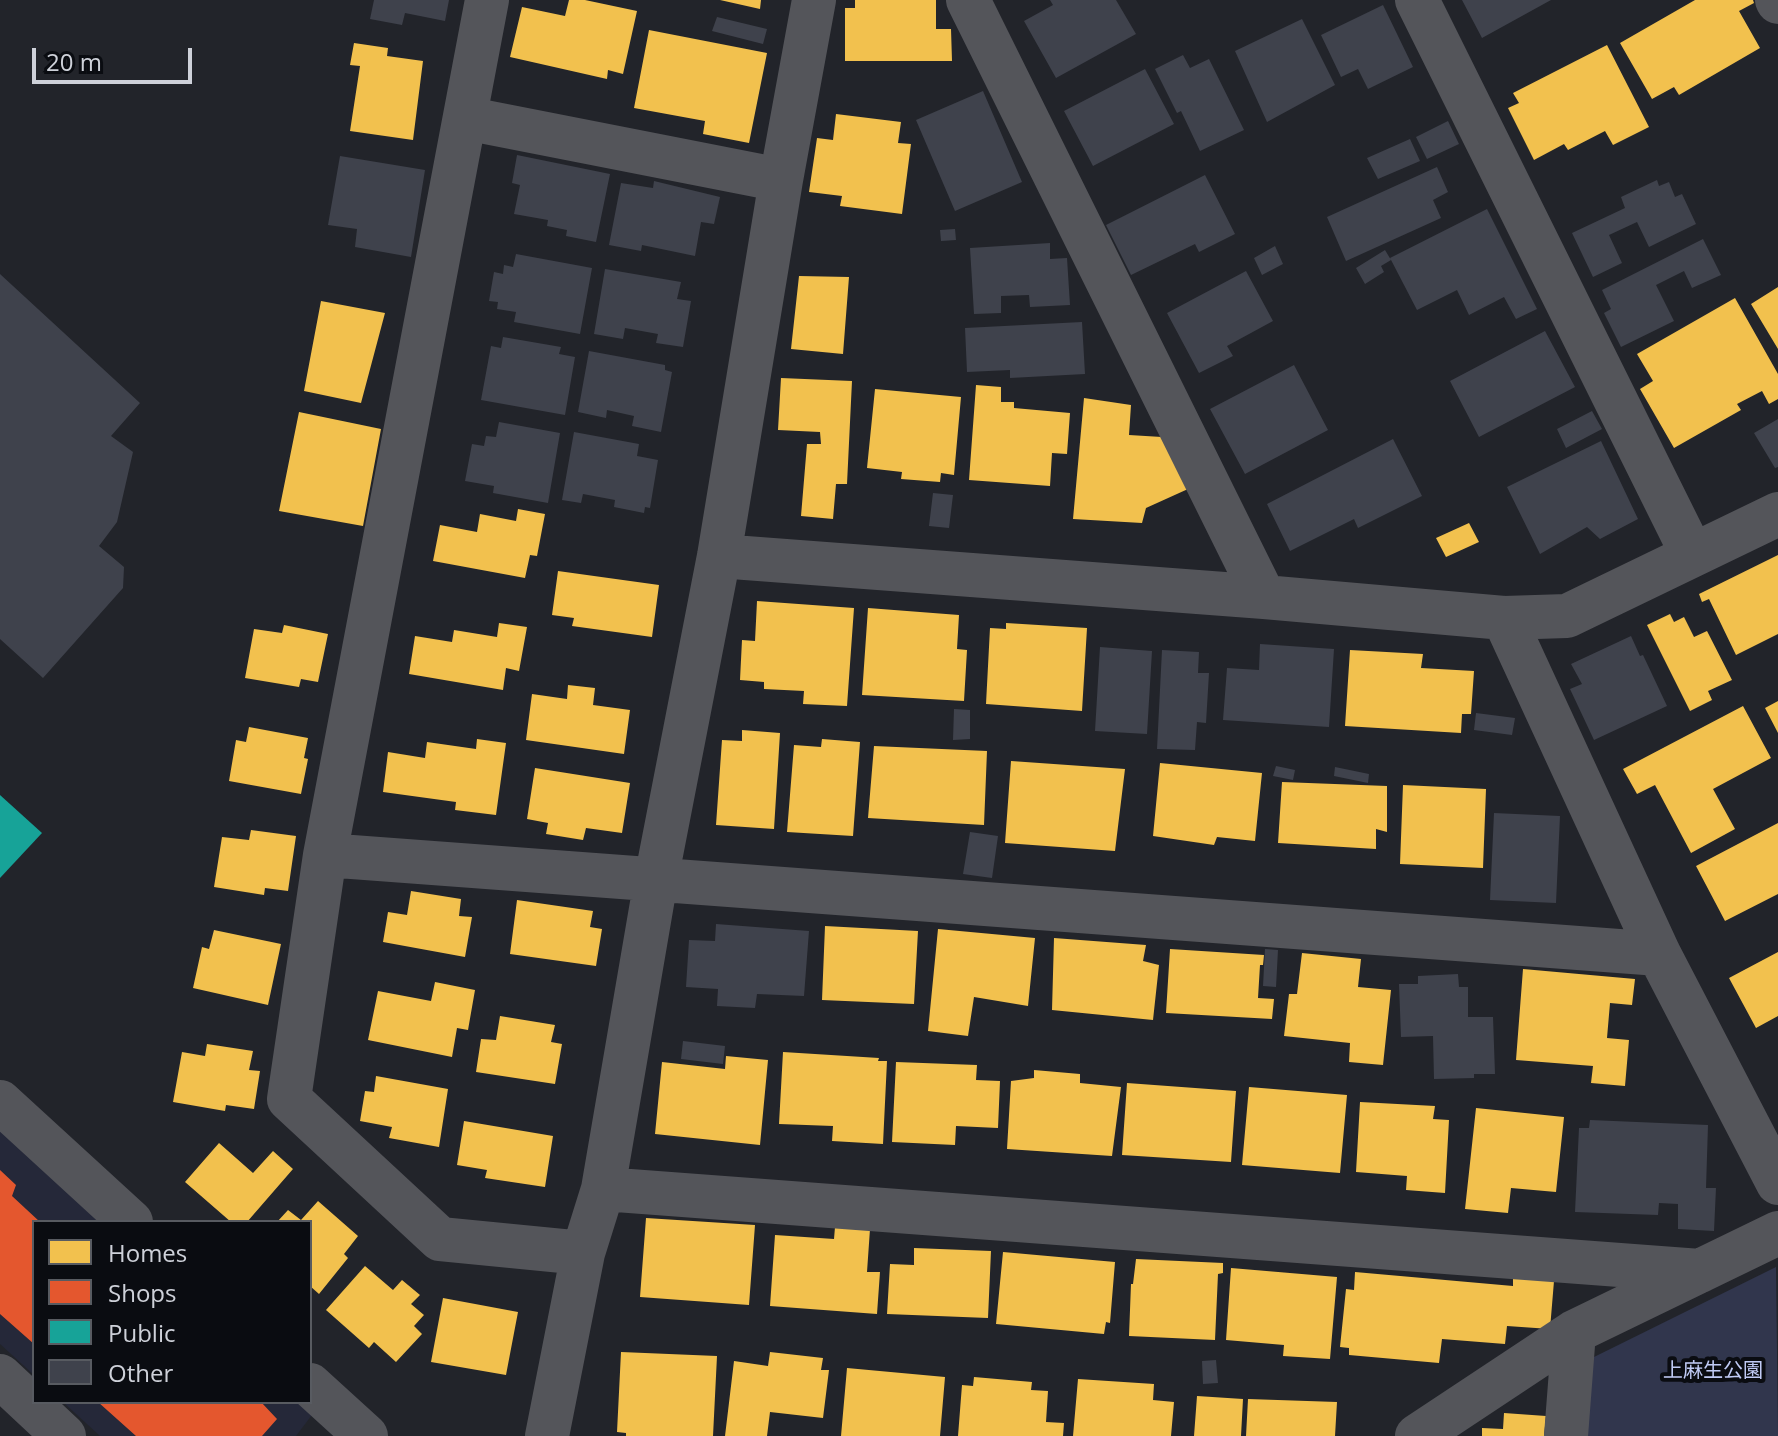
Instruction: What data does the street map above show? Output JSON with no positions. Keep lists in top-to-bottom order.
{
  "parks": ["上麻生公園"],
  "legend": [
    "Homes",
    "Shops",
    "Public",
    "Other"
  ],
  "scale_bar": "20 m"
}
